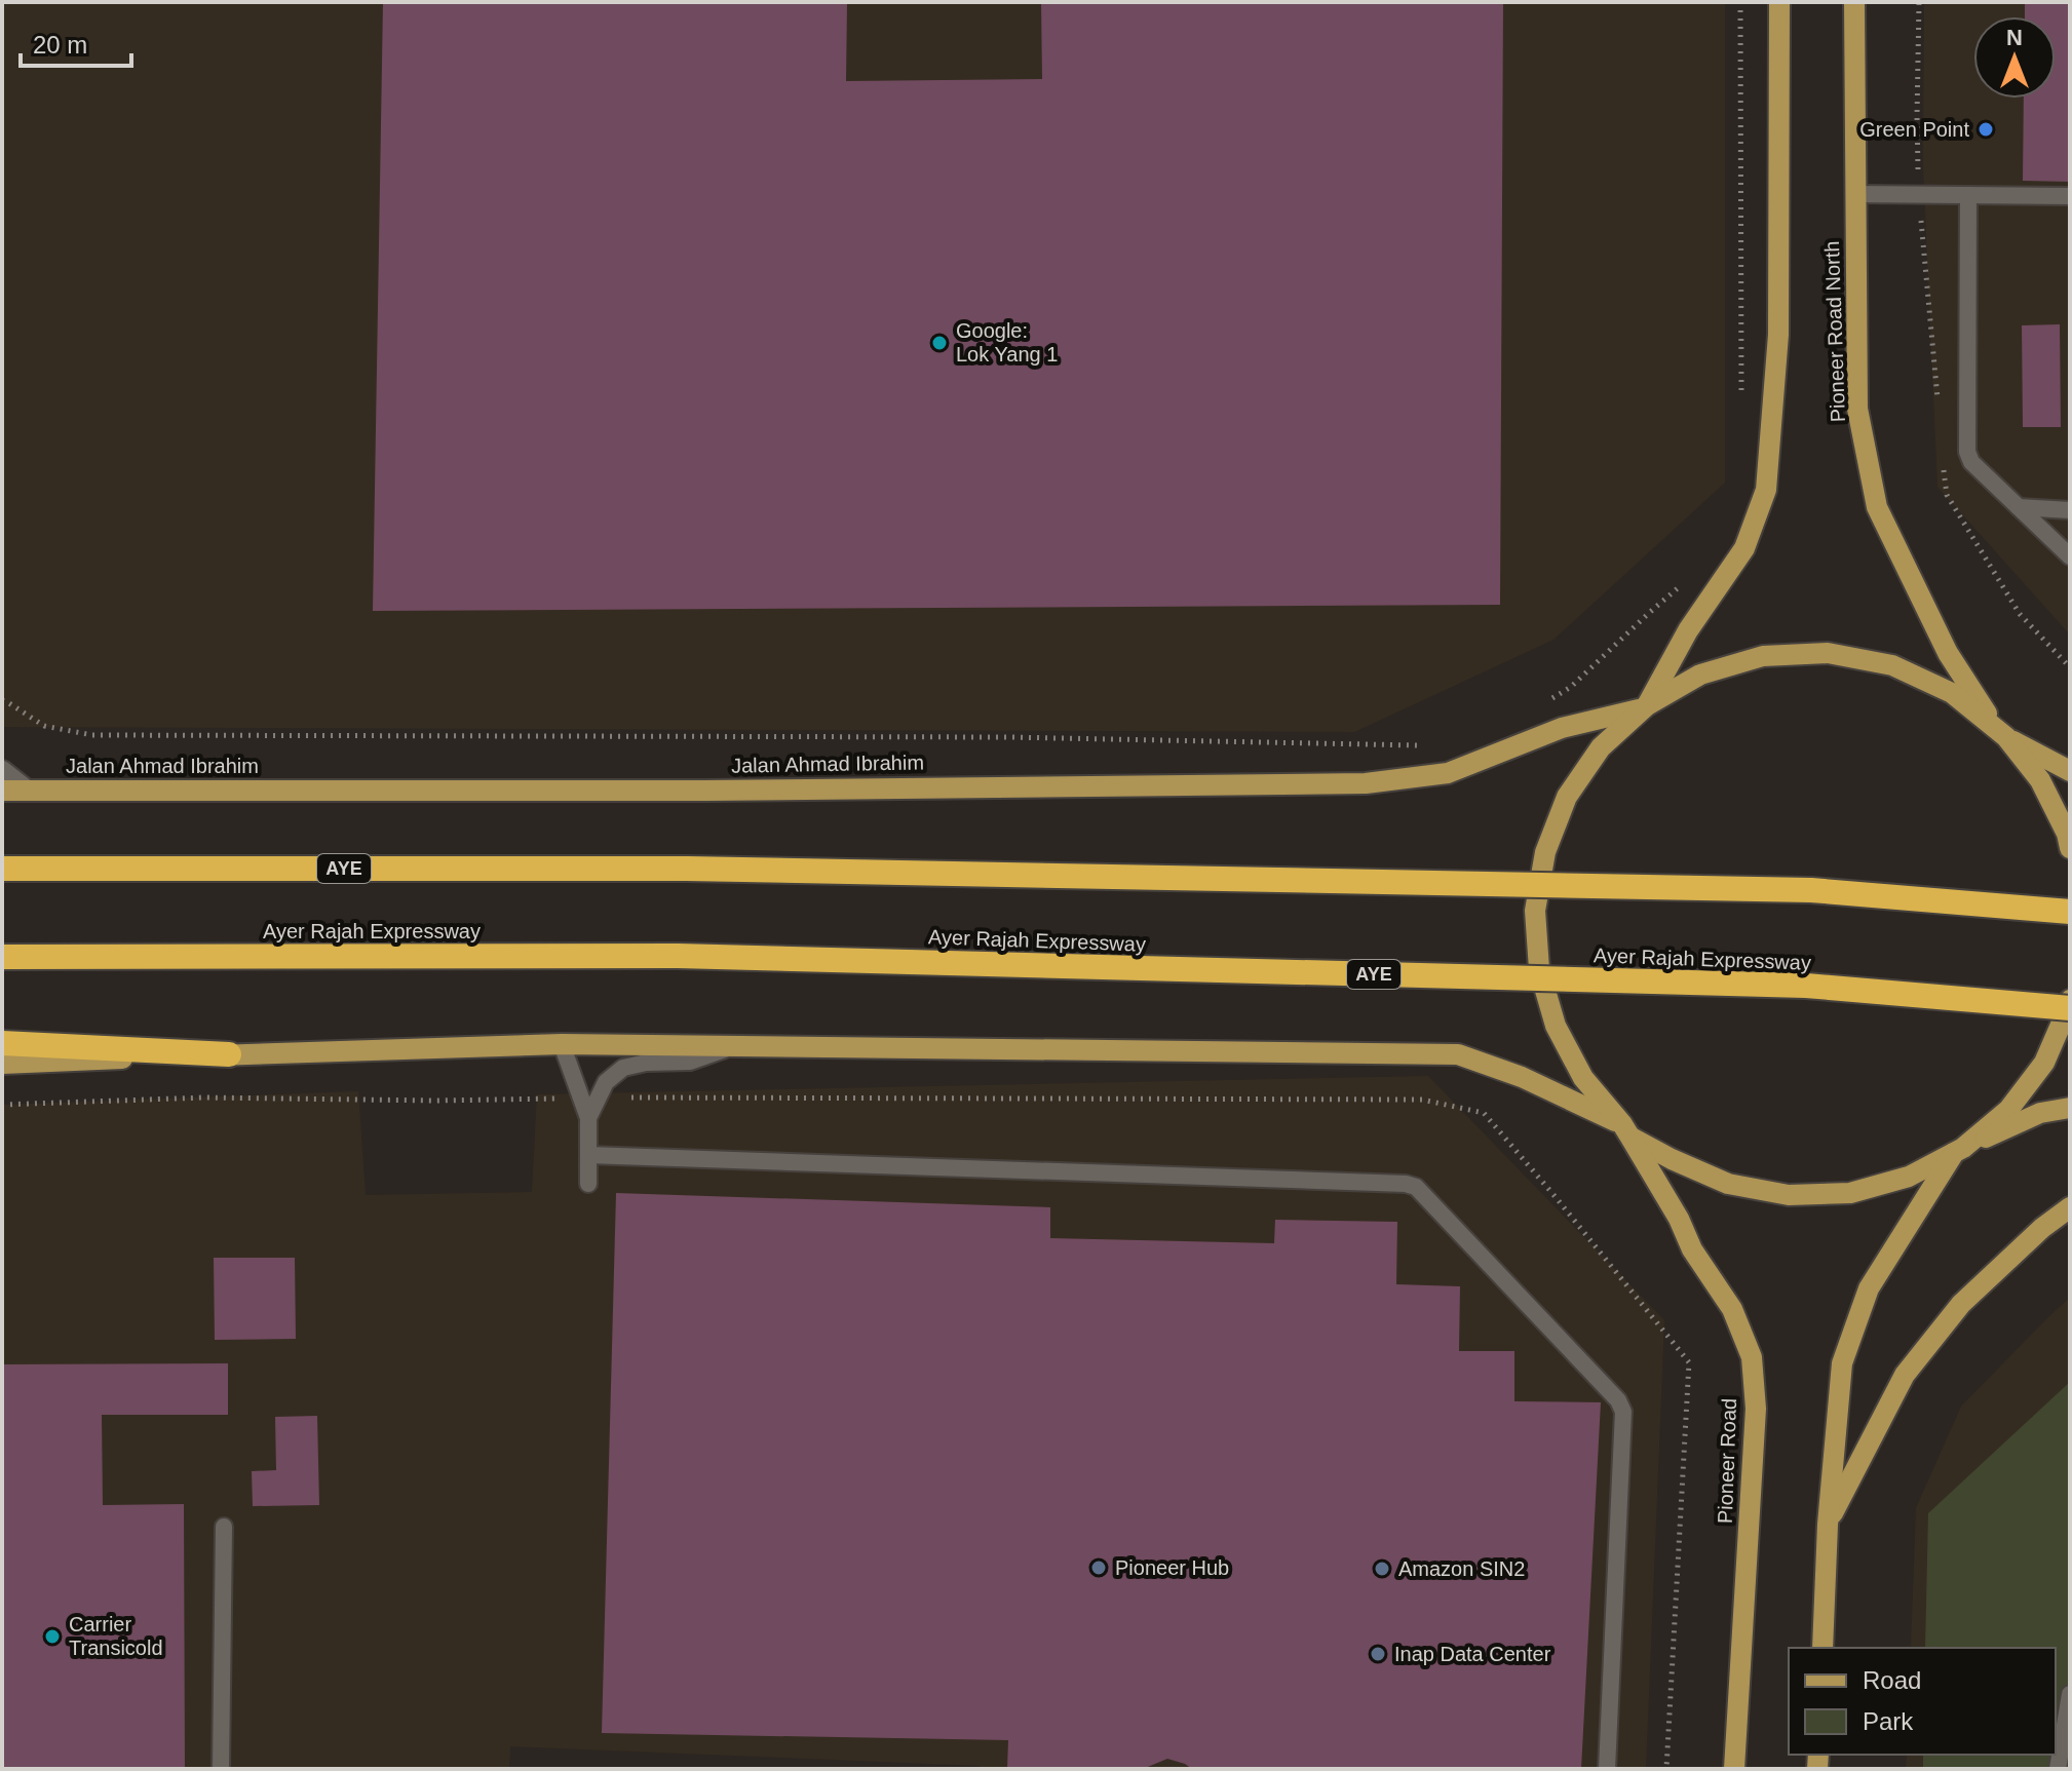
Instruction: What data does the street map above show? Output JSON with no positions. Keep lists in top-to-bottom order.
{
  "streets": {
    "highway": ["AYE", "Ayer Rajah Expressway"],
    "main road": ["Pioneer Road North", "Jalan Ahmad Ibrahim", "Pioneer Road"]
  },
  "places": [
    "Green Point",
    "Google: Lok Yang 1",
    "Pioneer Hub",
    "Amazon SIN2",
    "Carrier Transicold",
    "Inap Data Center"
  ],
  "legend": ["Road", "Park"],
  "scale_bar": "20 m",
  "north": "top"
}
